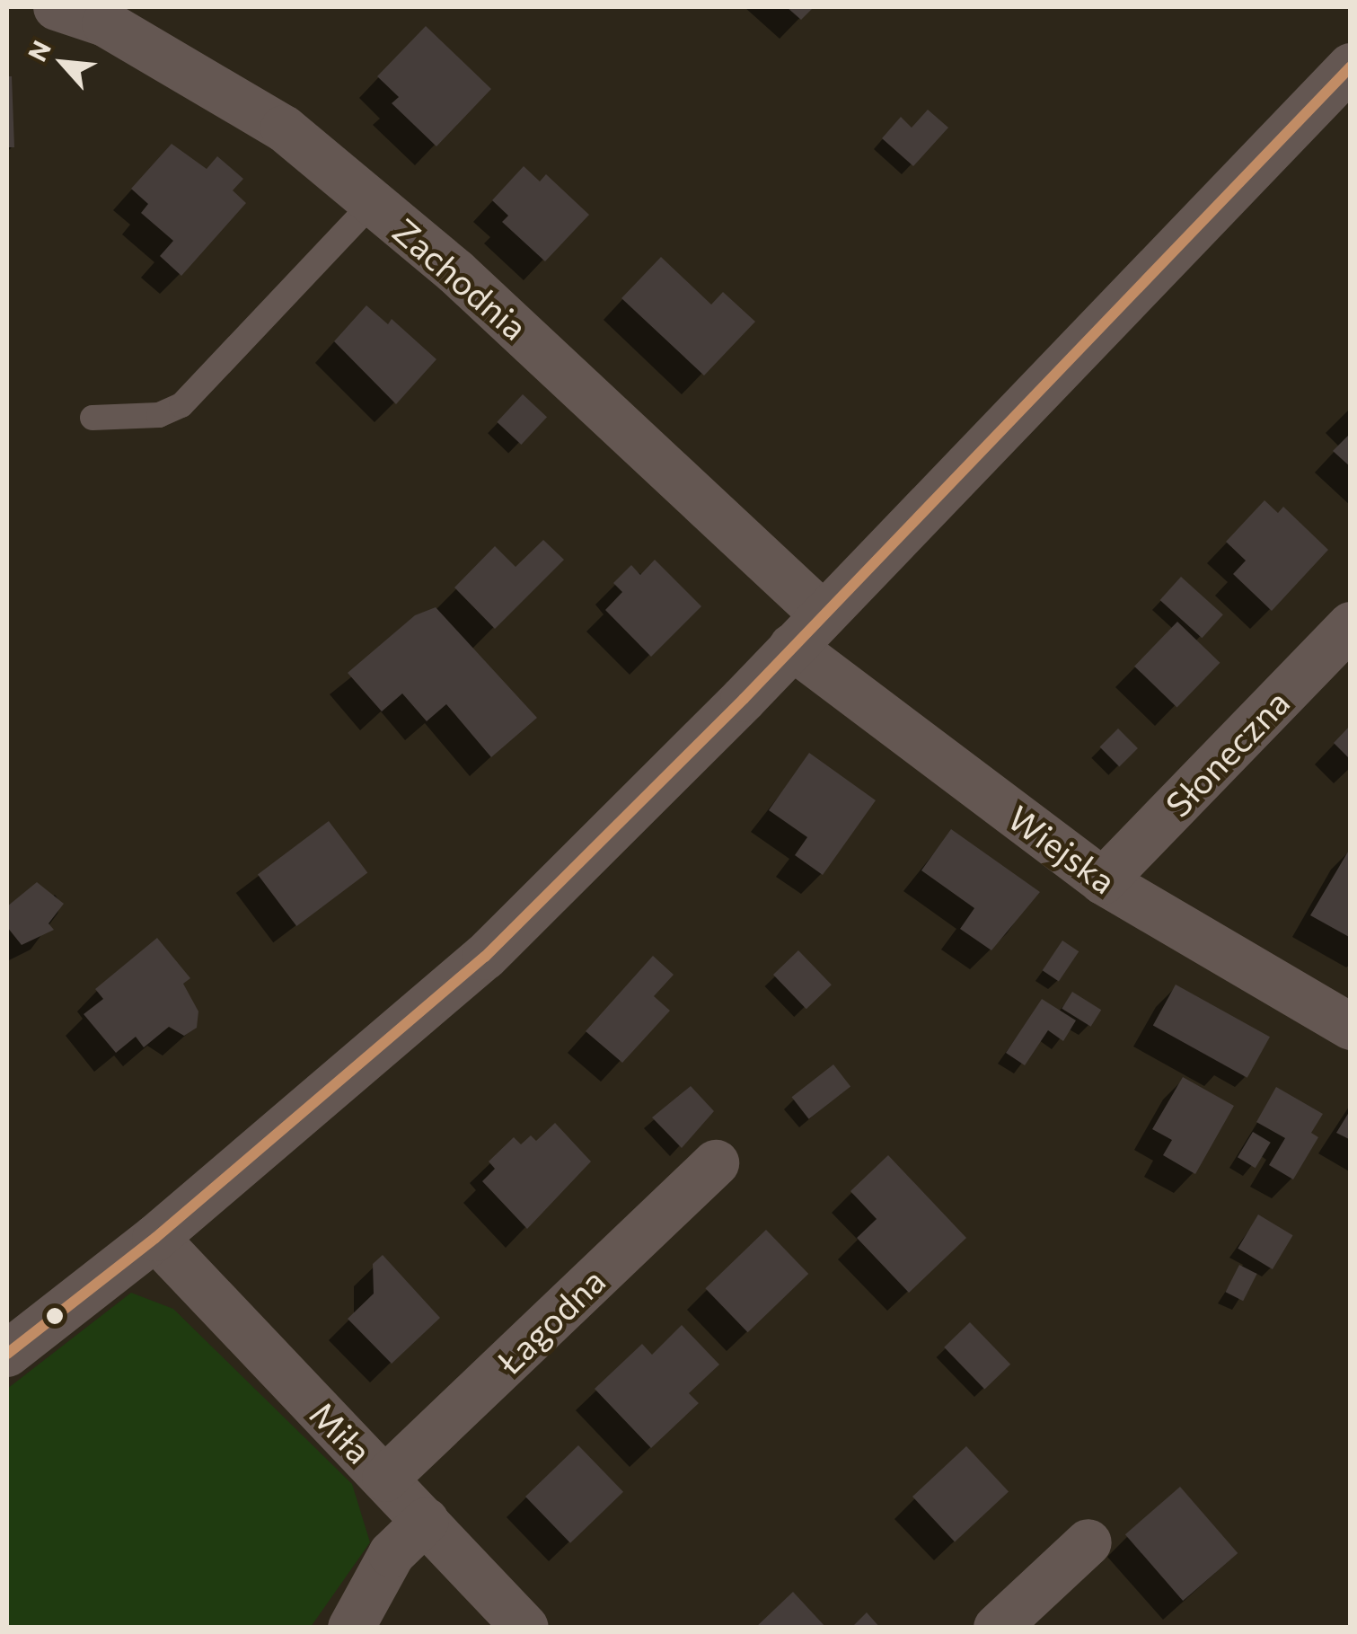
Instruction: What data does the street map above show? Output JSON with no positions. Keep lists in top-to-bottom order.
{
  "streets": {
    "street": [
      "Zachodnia",
      "Słoneczna",
      "Wiejska",
      "Łagodna",
      "Miła"
    ]
  },
  "crossings": [
    ["Zachodnia", "Wiejska"],
    ["Słoneczna", "Wiejska"],
    ["Łagodna", "Miła"]
  ],
  "north": "top left"
}
